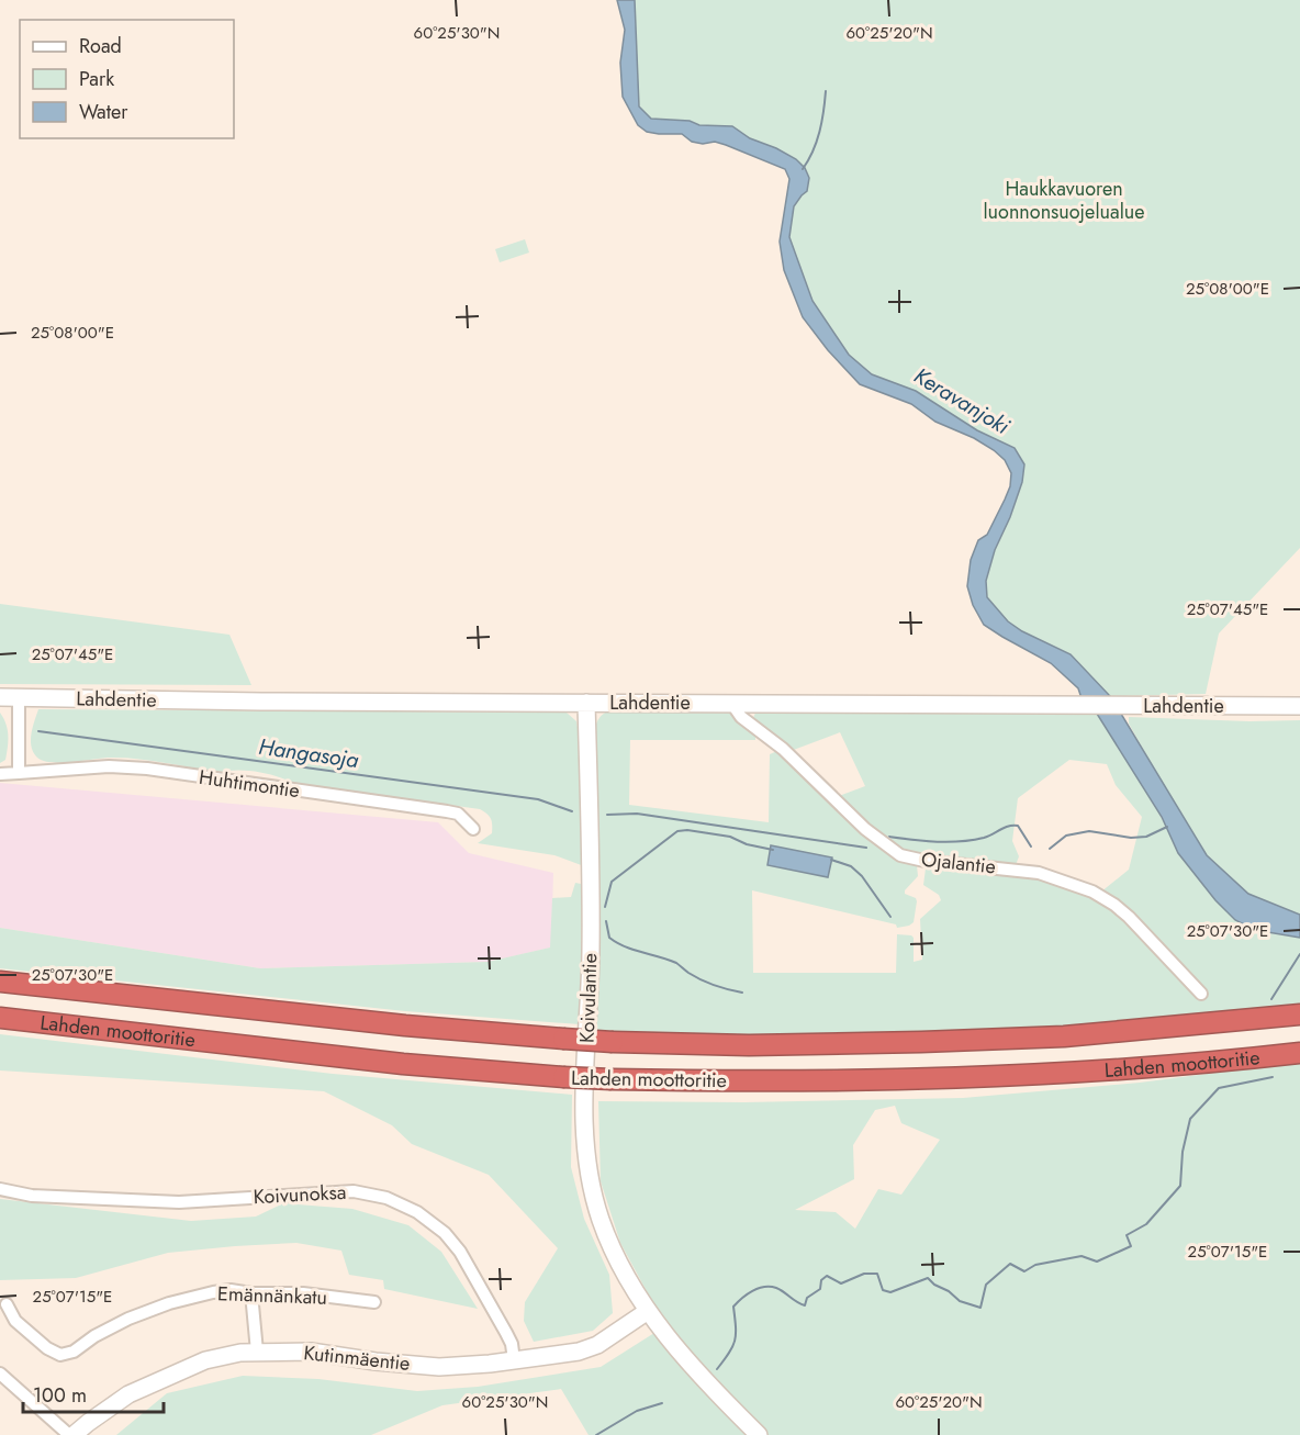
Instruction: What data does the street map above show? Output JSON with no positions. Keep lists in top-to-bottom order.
{
  "streets": {
    "highway": ["Lahden moottoritie"],
    "street": [
      "Lahdentie",
      "Huhtimontie",
      "Ojalantie",
      "Koivulantie",
      "Koivunoksa",
      "Emännänkatu",
      "Kutinmäentie"
    ]
  },
  "crossings": [
    ["Lahdentie", "Ojalantie"],
    ["Lahdentie", "Koivulantie"],
    ["Koivulantie", "Kutinmäentie"],
    ["Koivunoksa", "Kutinmäentie"]
  ],
  "water": ["Keravanjoki", "Hangasoja"],
  "parks": ["Haukkavuoren luonnonsuojelualue"],
  "legend": ["Road", "Park", "Water"],
  "scale_bar": "100 m",
  "coordinates": [
    "60°25'30\"N",
    "60°25'20\"N",
    "25°08'00\"E",
    "25°07'45\"E",
    "25°07'30\"E",
    "25°07'15\"E"
  ]
}
